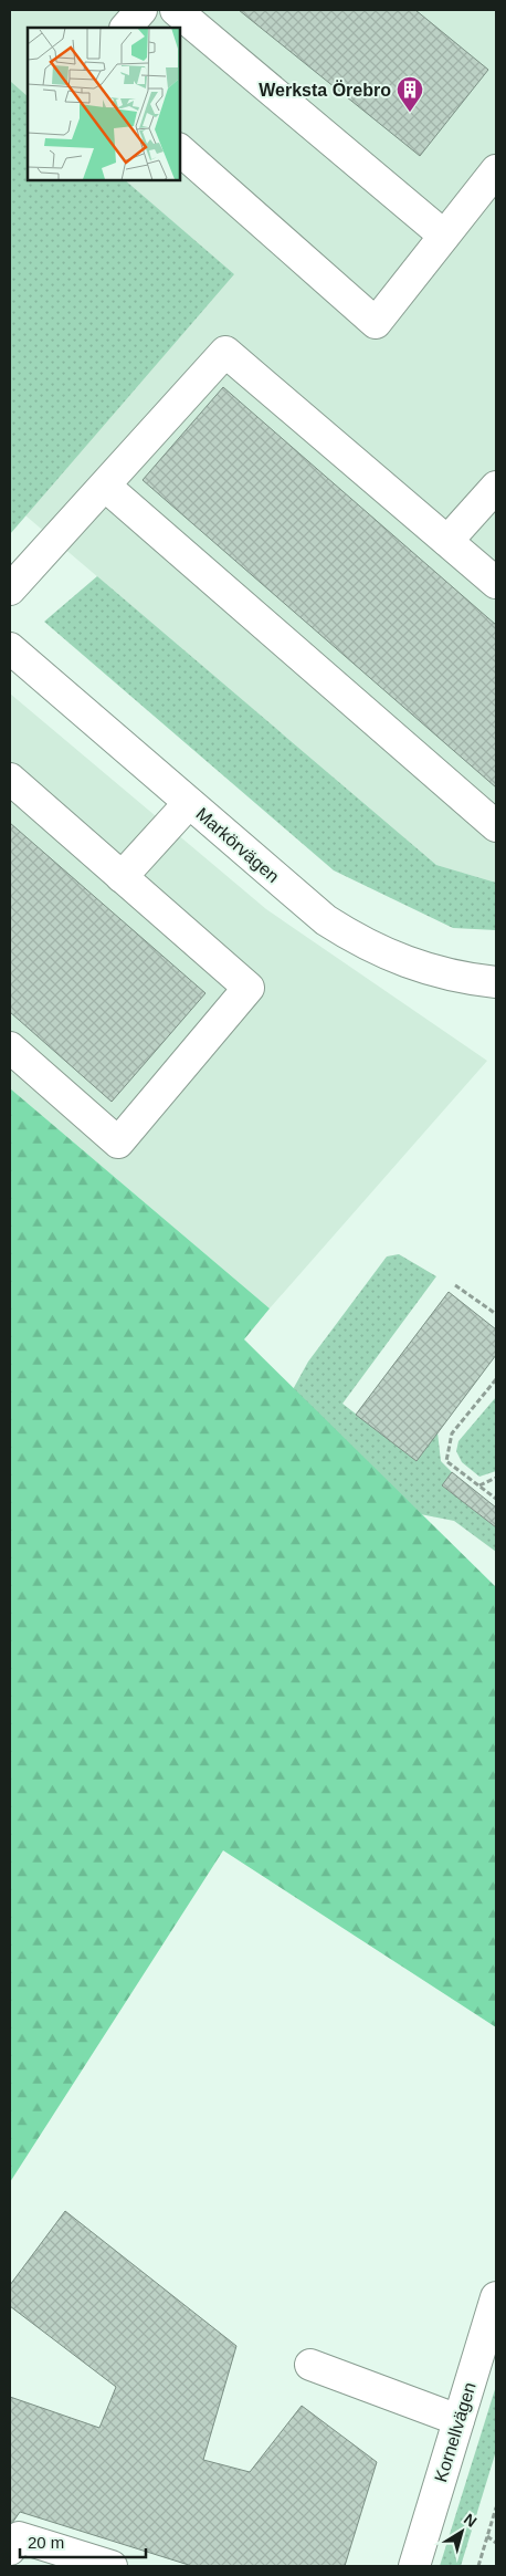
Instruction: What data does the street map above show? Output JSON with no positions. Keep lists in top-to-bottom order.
{
  "streets": {
    "street": ["Markörvägen", "Kornellvägen"]
  },
  "places": {
    "building": ["Werksta Örebro"]
  },
  "scale_bar": "20 m",
  "north": "top right"
}
